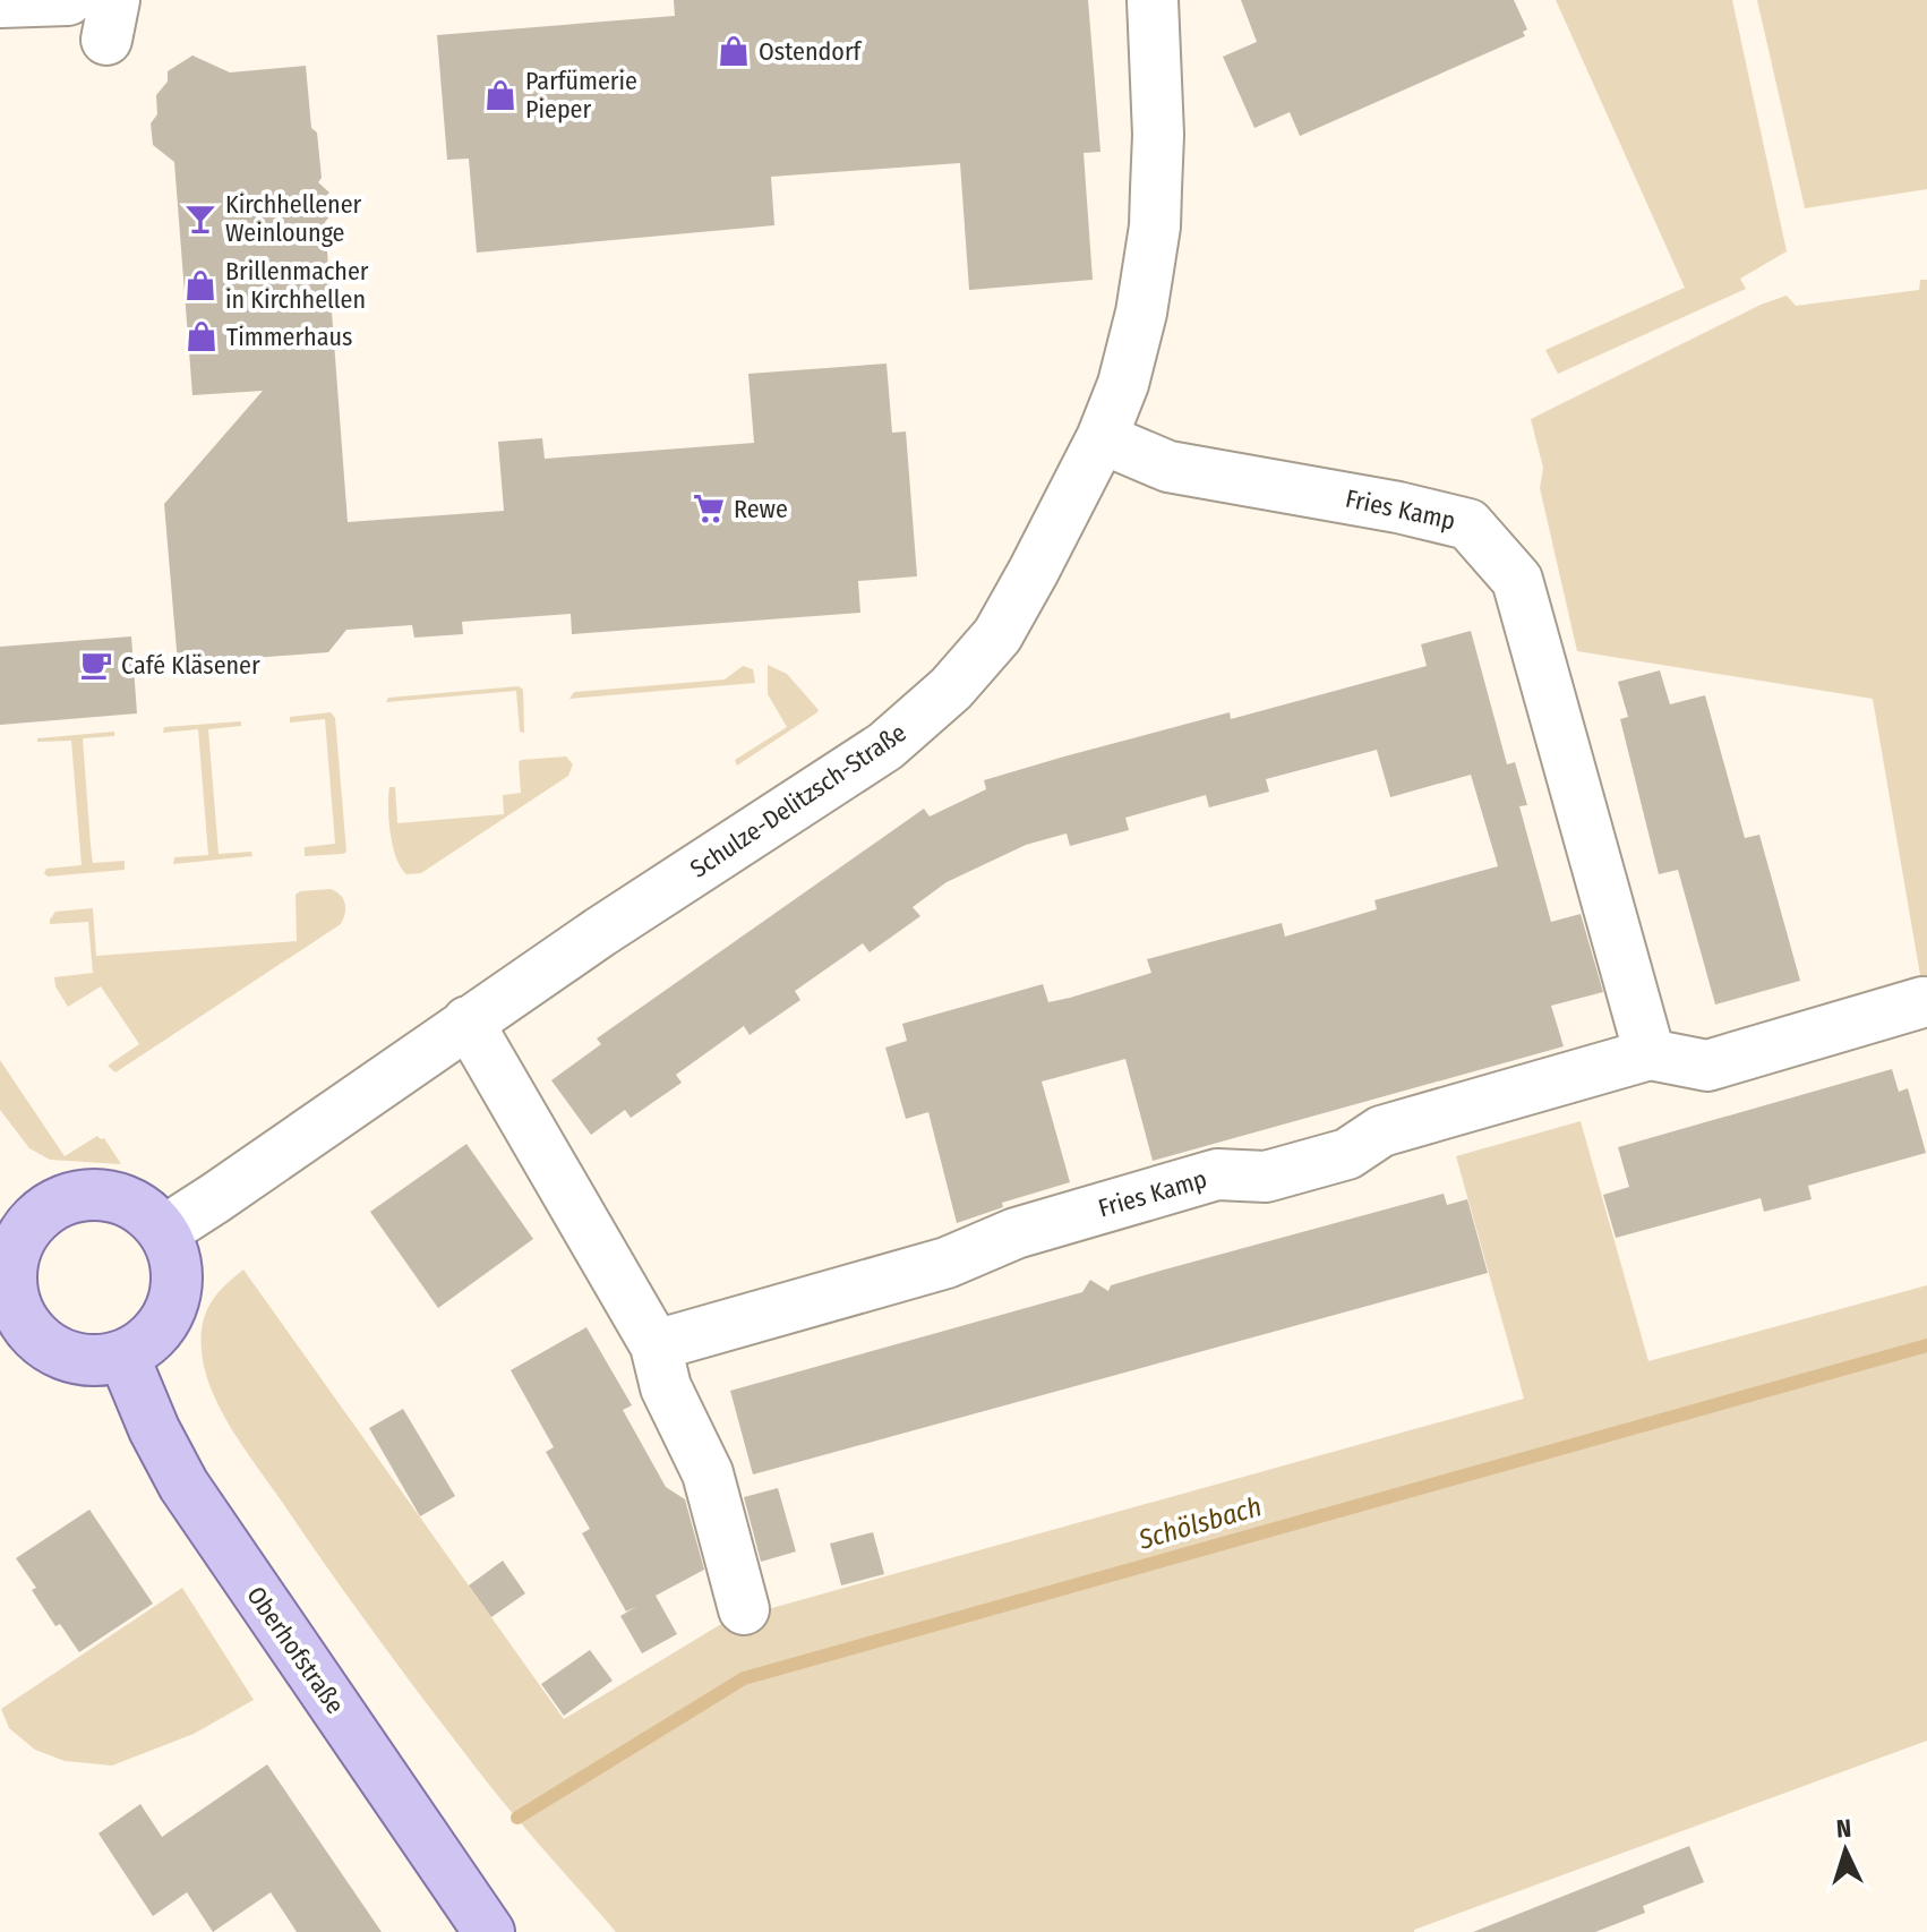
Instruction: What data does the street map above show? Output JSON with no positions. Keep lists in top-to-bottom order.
{
  "streets": {
    "main road": ["Oberhofstraße"],
    "street": ["Fries Kamp", "Schulze-Delitzsch-Straße"]
  },
  "crossings": [
    ["Fries Kamp", "Schulze-Delitzsch-Straße"],
    ["Schulze-Delitzsch-Straße", "Oberhofstraße"]
  ],
  "water": ["Schölsbach"],
  "places": {
    "shop": [
      "Ostendorf",
      "Parfümerie Pieper",
      "Brillenmacher in Kirchhellen",
      "Timmerhaus"
    ],
    "bar": ["Kirchhellener Weinlounge"],
    "supermarket": ["Rewe"],
    "cafe": ["Café Kläsener"]
  },
  "north": "top"
}
